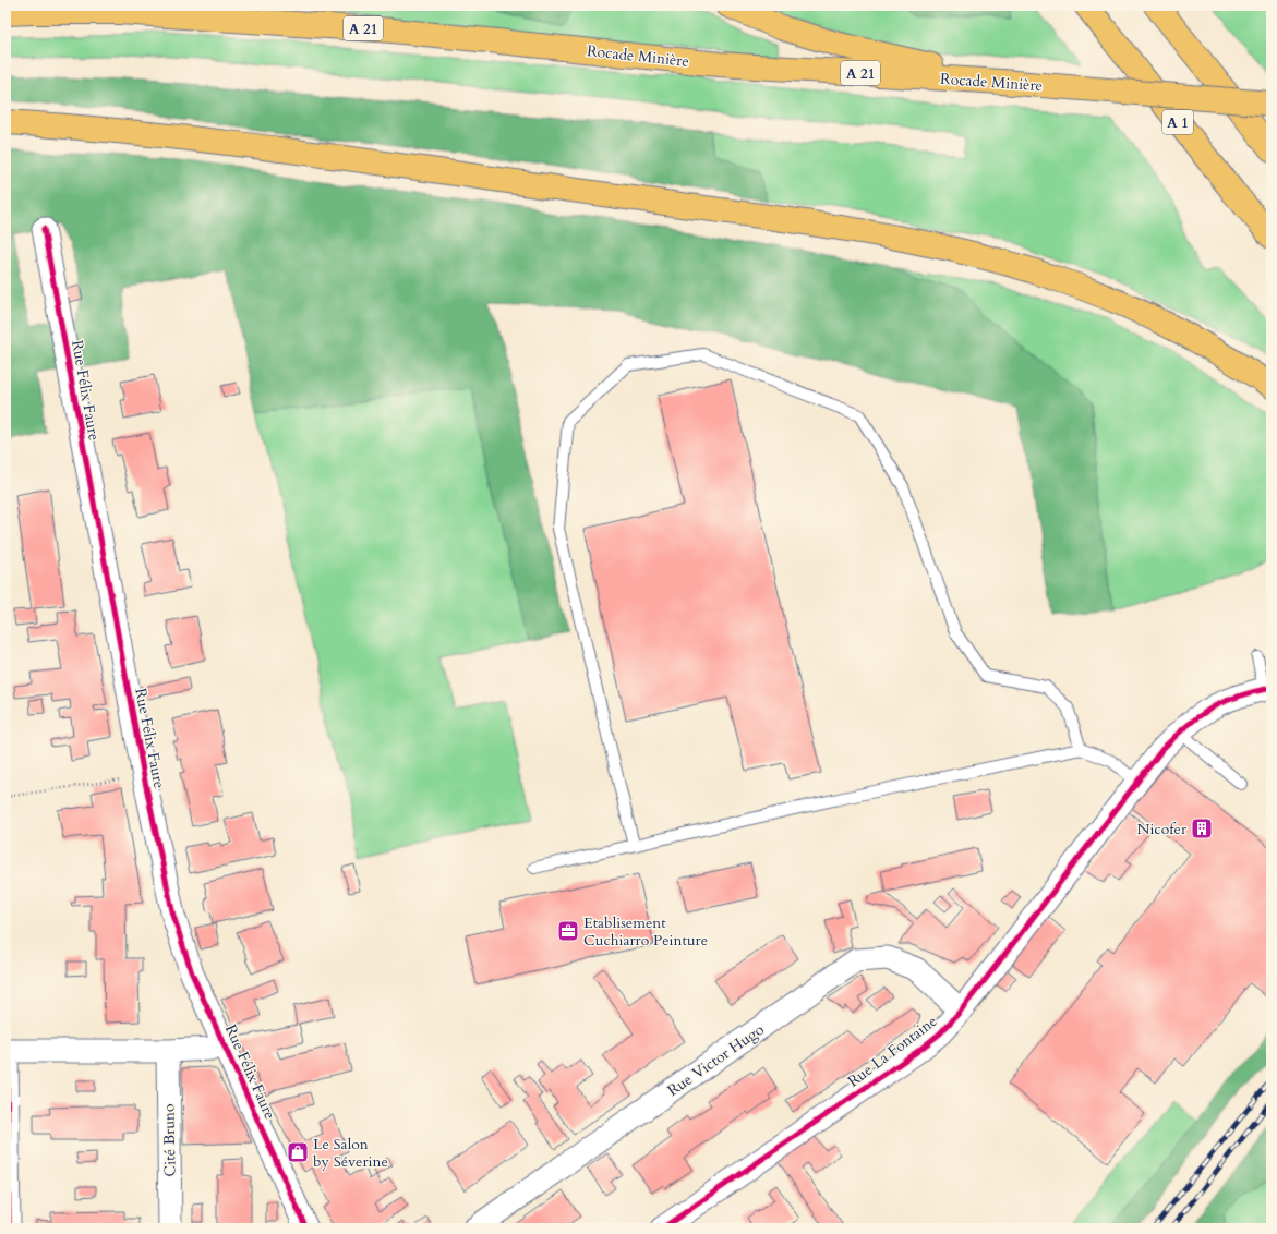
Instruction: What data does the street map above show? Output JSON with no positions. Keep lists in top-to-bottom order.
{
  "streets": {
    "highway": ["A 21", "Rocade Minière", "A 1"],
    "street": [
      "Rue Félix Faure",
      "Rue La Fontaine",
      "Rue Victor Hugo",
      "Cité Bruno"
    ]
  },
  "crossings": [
    ["Rue La Fontaine", "Rue Victor Hugo"]
  ],
  "places": {
    "building": ["Nicofer"],
    "office": ["Etablisement Cuchiarro Peinture"],
    "shop": ["Le Salon by Séverine"]
  }
}
